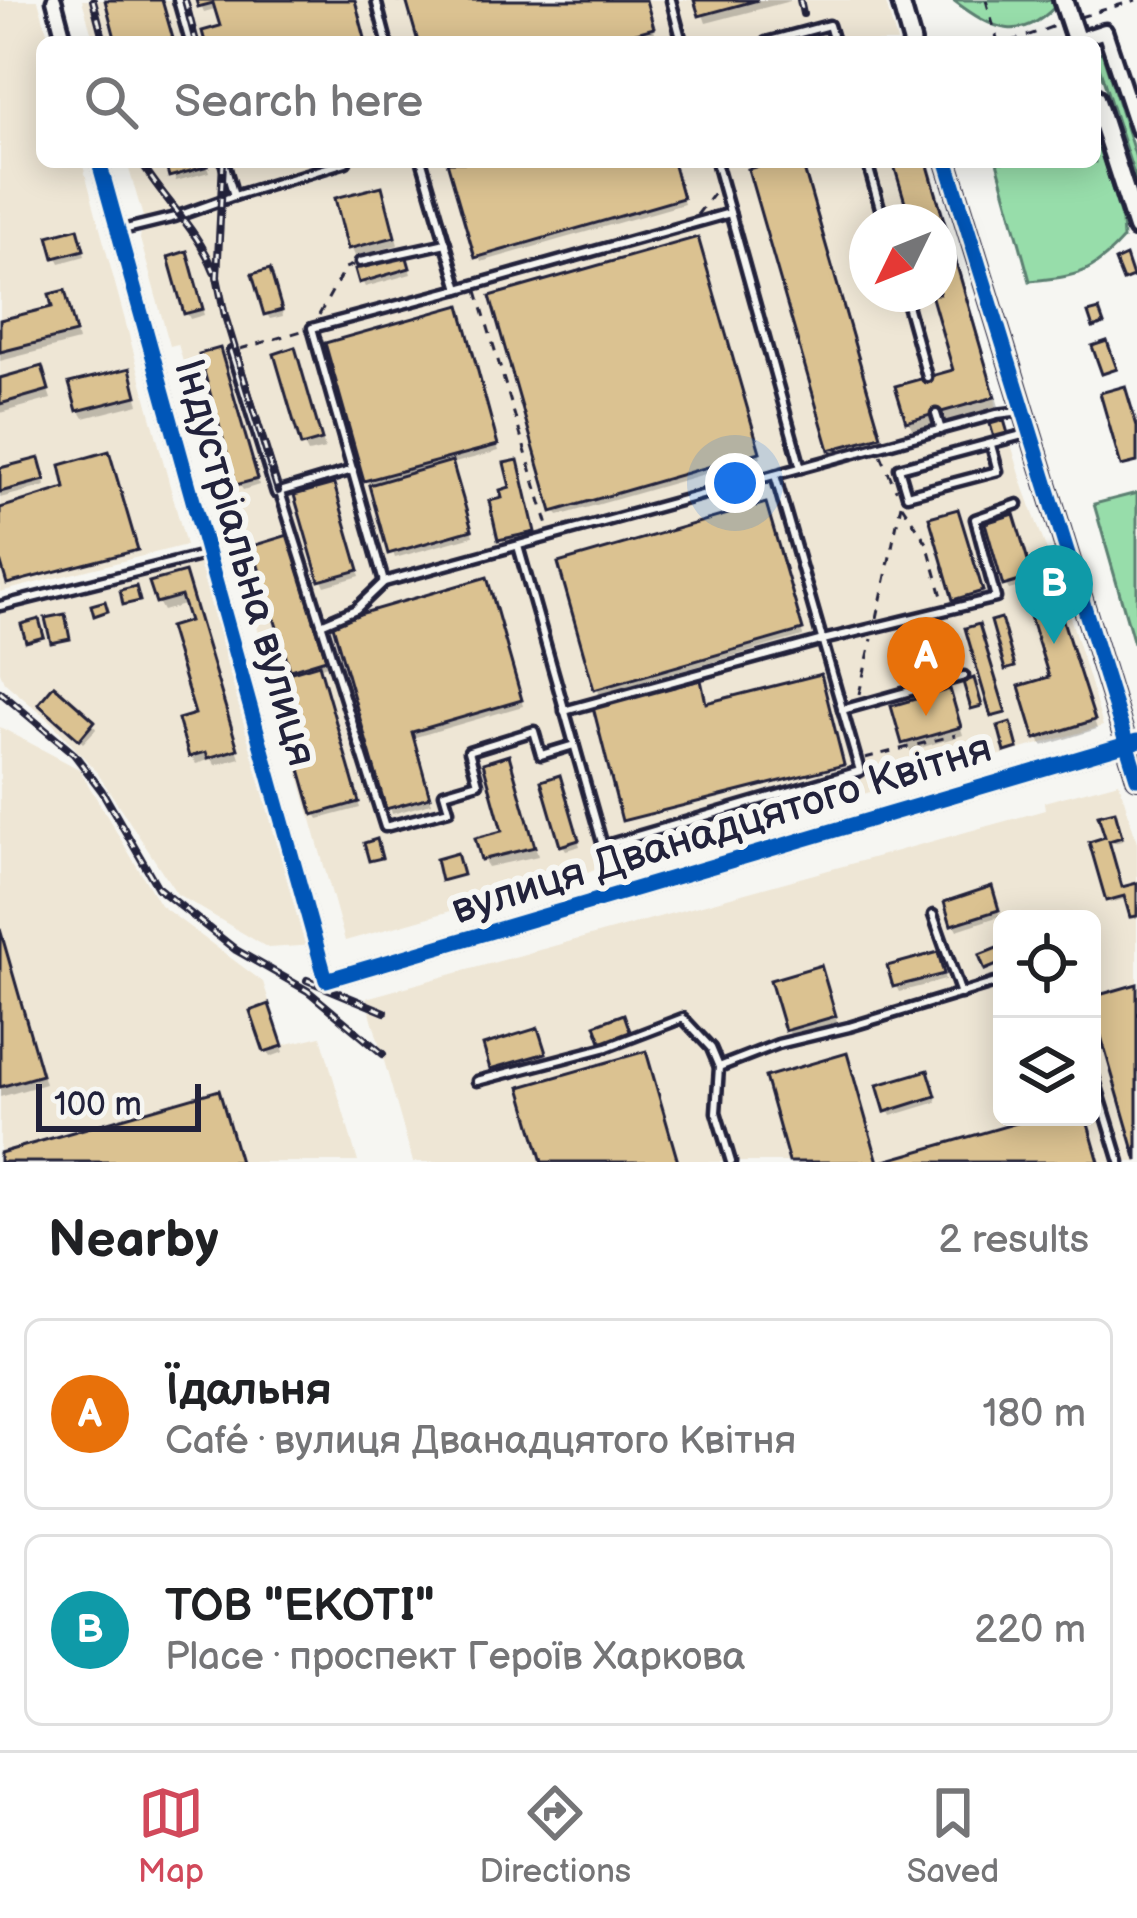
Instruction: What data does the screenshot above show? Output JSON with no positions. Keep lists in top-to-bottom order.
{
  "streets": {
    "street": ["Індустріальна вулиця", "вулиця Дванадцятого Квітня"]
  },
  "crossings": [
    ["Індустріальна вулиця", "вулиця Дванадцятого Квітня"]
  ],
  "scale_bar": "100 m",
  "north": "bottom left",
  "page": {
    "search": "Search here",
    "pins": ["B", "A"],
    "scale": "100 m",
    "heading": ["Nearby", "2 results"],
    "list": [
      {
        "mark": "A",
        "name": "Їдальня",
        "note": "Café · вулиця Дванадцятого Квітня",
        "value": "180 m"
      },
      {
        "mark": "B",
        "name": "ТОВ \"ЕКОТI\"",
        "note": "Place · проспект Героїв Харкова",
        "value": "220 m"
      }
    ],
    "nav": ["Map", "Directions", "Saved"]
  }
}
